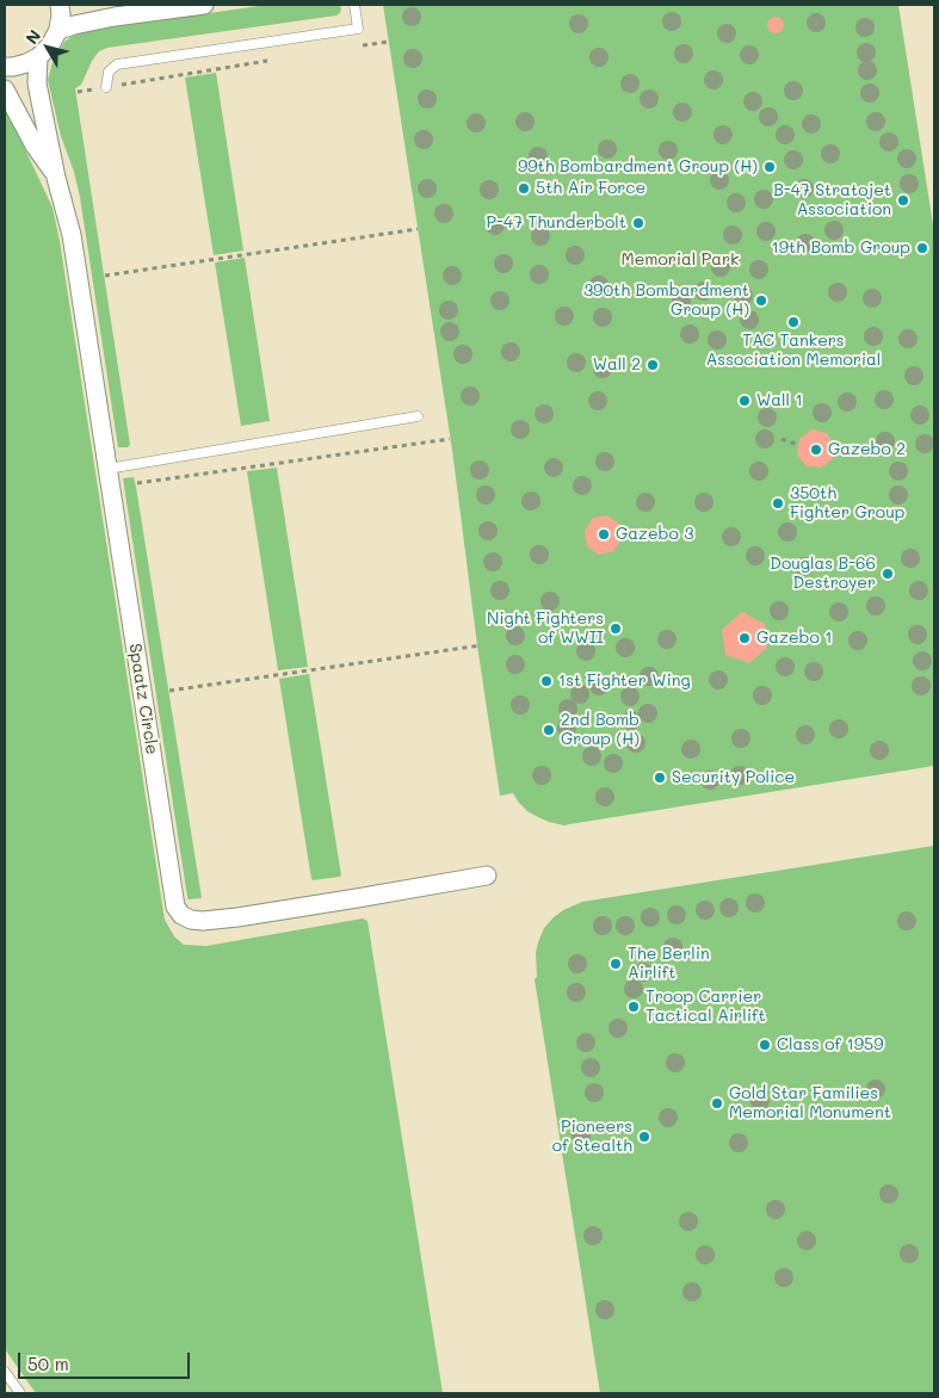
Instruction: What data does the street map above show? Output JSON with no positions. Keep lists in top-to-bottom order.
{
  "streets": {
    "street": ["Spaatz Circle"]
  },
  "parks": ["Memorial Park"],
  "places": [
    "99th Bombardment Group (H)",
    "5th Air Force",
    "B-47 Stratojet Association",
    "P-47 Thunderbolt",
    "19th Bomb Group",
    "390th Bombardment Group (H)",
    "TAC Tankers Association Memorial",
    "Wall 2",
    "Wall 1",
    "Gazebo 2",
    "350th Fighter Group",
    "Gazebo 3",
    "Douglas B-66 Destroyer",
    "Night Fighters of WWII",
    "Gazebo 1",
    "1st Fighter Wing",
    "2nd Bomb Group (H)",
    "Security Police",
    "The Berlin Airlift",
    "Troop Carrier Tactical Airlift",
    "Class of 1959",
    "Gold Star Families Memorial Monument",
    "Pioneers of Stealth"
  ],
  "scale_bar": "50 m",
  "north": "top left"
}
